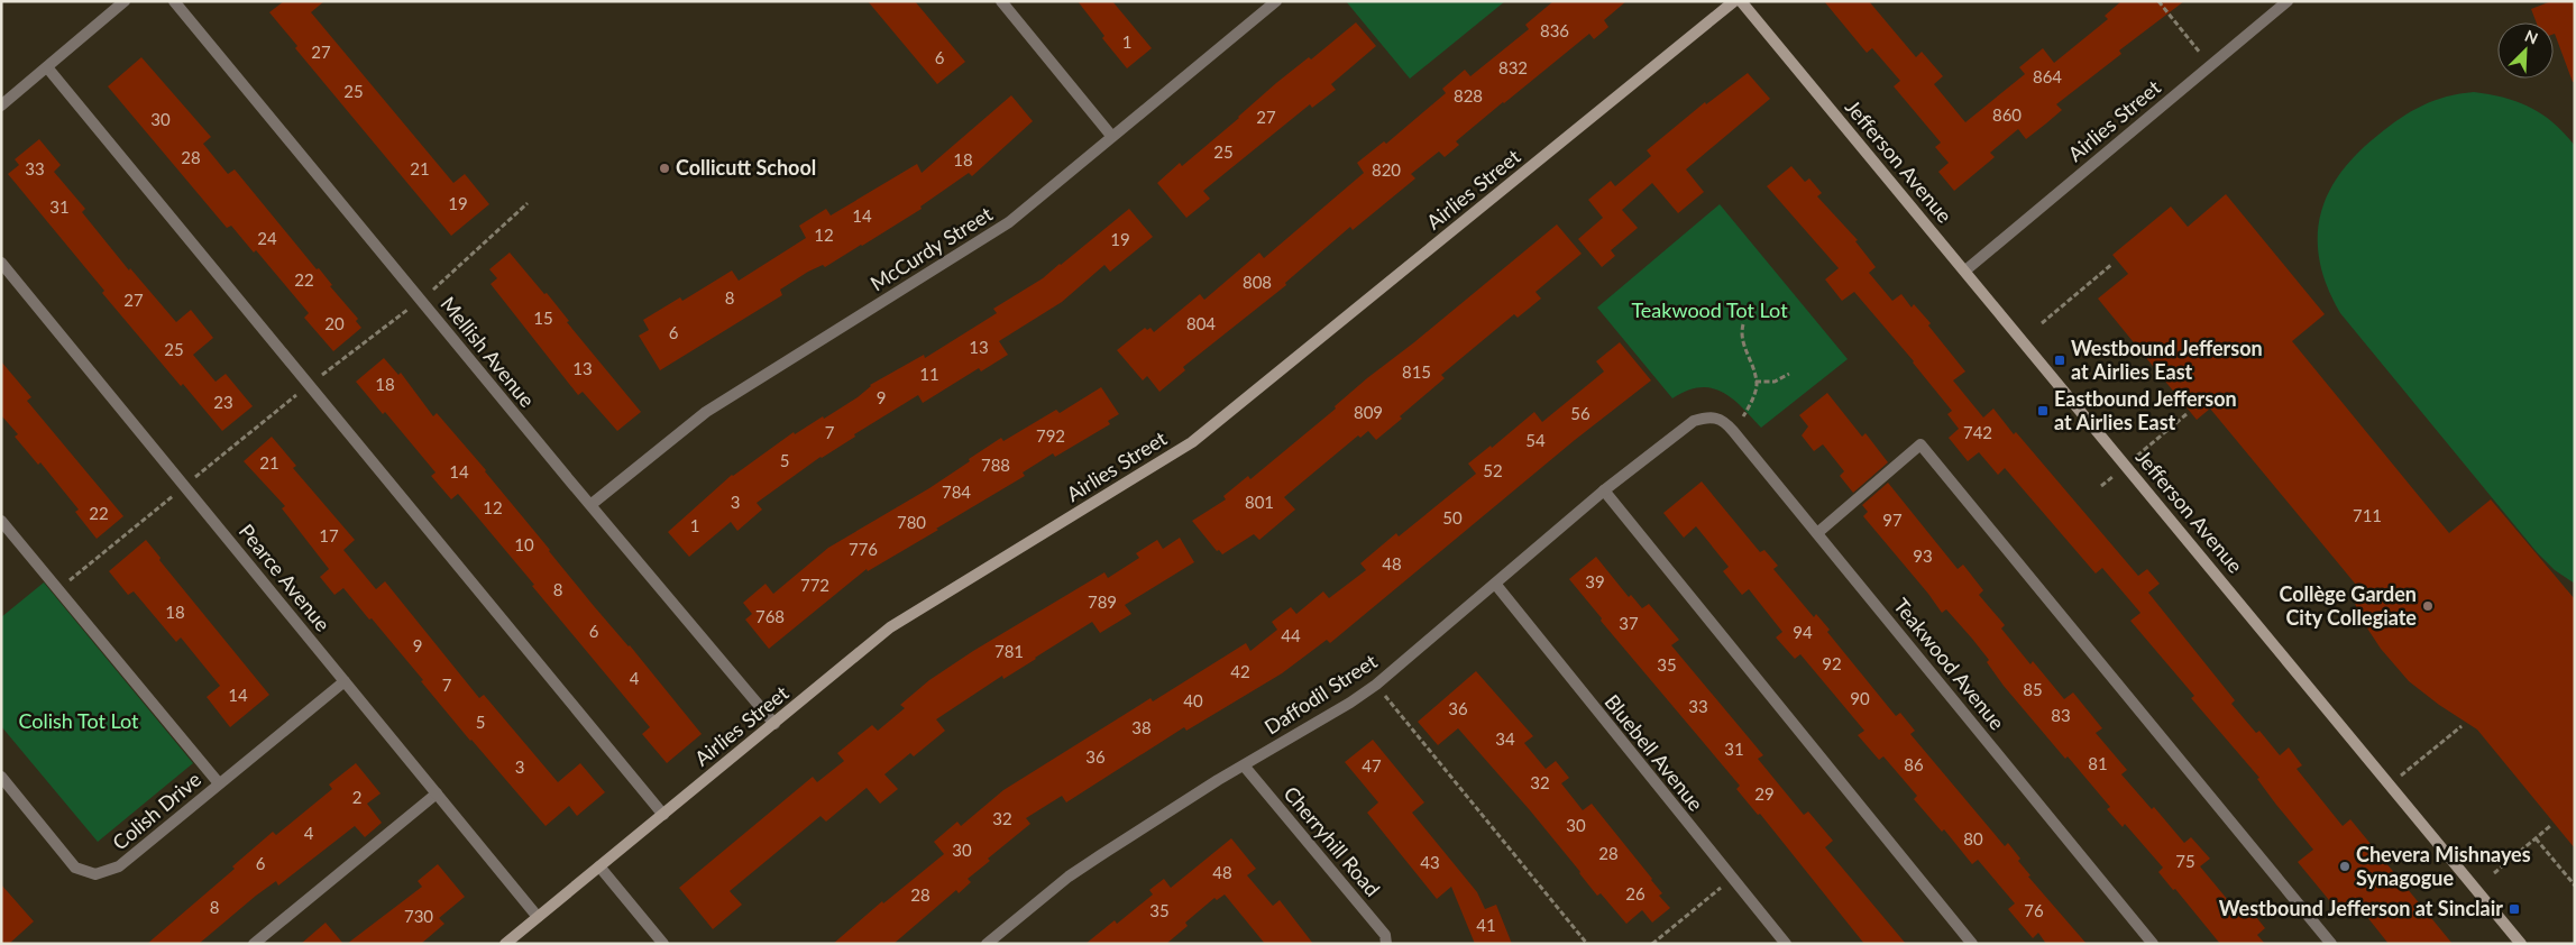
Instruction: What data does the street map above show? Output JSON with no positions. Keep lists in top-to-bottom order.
{
  "streets": {
    "street": [
      "Airlies Street",
      "Jefferson Avenue",
      "McCurdy Street",
      "Mellish Avenue",
      "Pearce Avenue",
      "Teakwood Avenue",
      "Daffodil Street",
      "Bluebell Avenue",
      "Colish Drive",
      "Cherryhill Road"
    ]
  },
  "crossings": [
    ["Airlies Street", "Jefferson Avenue"],
    ["Airlies Street", "Mellish Avenue"],
    ["Airlies Street", "Pearce Avenue"],
    ["McCurdy Street", "Mellish Avenue"],
    ["Pearce Avenue", "Colish Drive"],
    ["Teakwood Avenue", "Daffodil Street"],
    ["Daffodil Street", "Bluebell Avenue"],
    ["Daffodil Street", "Cherryhill Road"]
  ],
  "parks": ["Teakwood Tot Lot", "Colish Tot Lot"],
  "places": {
    "other": ["Collicutt School", "Collège Garden City Collegiate", "Chevera Mishnayes Synagogue"],
    "transit": ["Westbound Jefferson at Airlies East", "Eastbound Jefferson at Airlies East", "Westbound Jefferson at Sinclair"]
  },
  "house_numbers": [
    "836",
    "1",
    "27",
    "6",
    "832",
    "864",
    "25",
    "828",
    "860",
    "27",
    "30",
    "25",
    "28",
    "18",
    "33",
    "21",
    "820",
    "19",
    "31",
    "14",
    "12",
    "24",
    "19",
    "22",
    "808",
    "8",
    "27",
    "15",
    "20",
    "804",
    "6",
    "13",
    "25",
    "13",
    "815",
    "11",
    "18",
    "9",
    "23",
    "809",
    "56",
    "7",
    "742",
    "792",
    "54",
    "5",
    "21",
    "788",
    "52",
    "14",
    "784",
    "3",
    "801",
    "12",
    "22",
    "711",
    "50",
    "97",
    "780",
    "1",
    "17",
    "10",
    "776",
    "93",
    "48",
    "39",
    "772",
    "8",
    "789",
    "18",
    "768",
    "37",
    "6",
    "94",
    "44",
    "9",
    "781",
    "92",
    "35",
    "42",
    "4",
    "7",
    "85",
    "14",
    "90",
    "40",
    "33",
    "36",
    "83",
    "5",
    "38",
    "34",
    "31",
    "36",
    "81",
    "86",
    "47",
    "3",
    "32",
    "29",
    "2",
    "32",
    "30",
    "4",
    "80",
    "30",
    "28",
    "75",
    "43",
    "6",
    "48",
    "26",
    "28",
    "8",
    "35",
    "76",
    "730",
    "41"
  ],
  "north": "top right"
}
